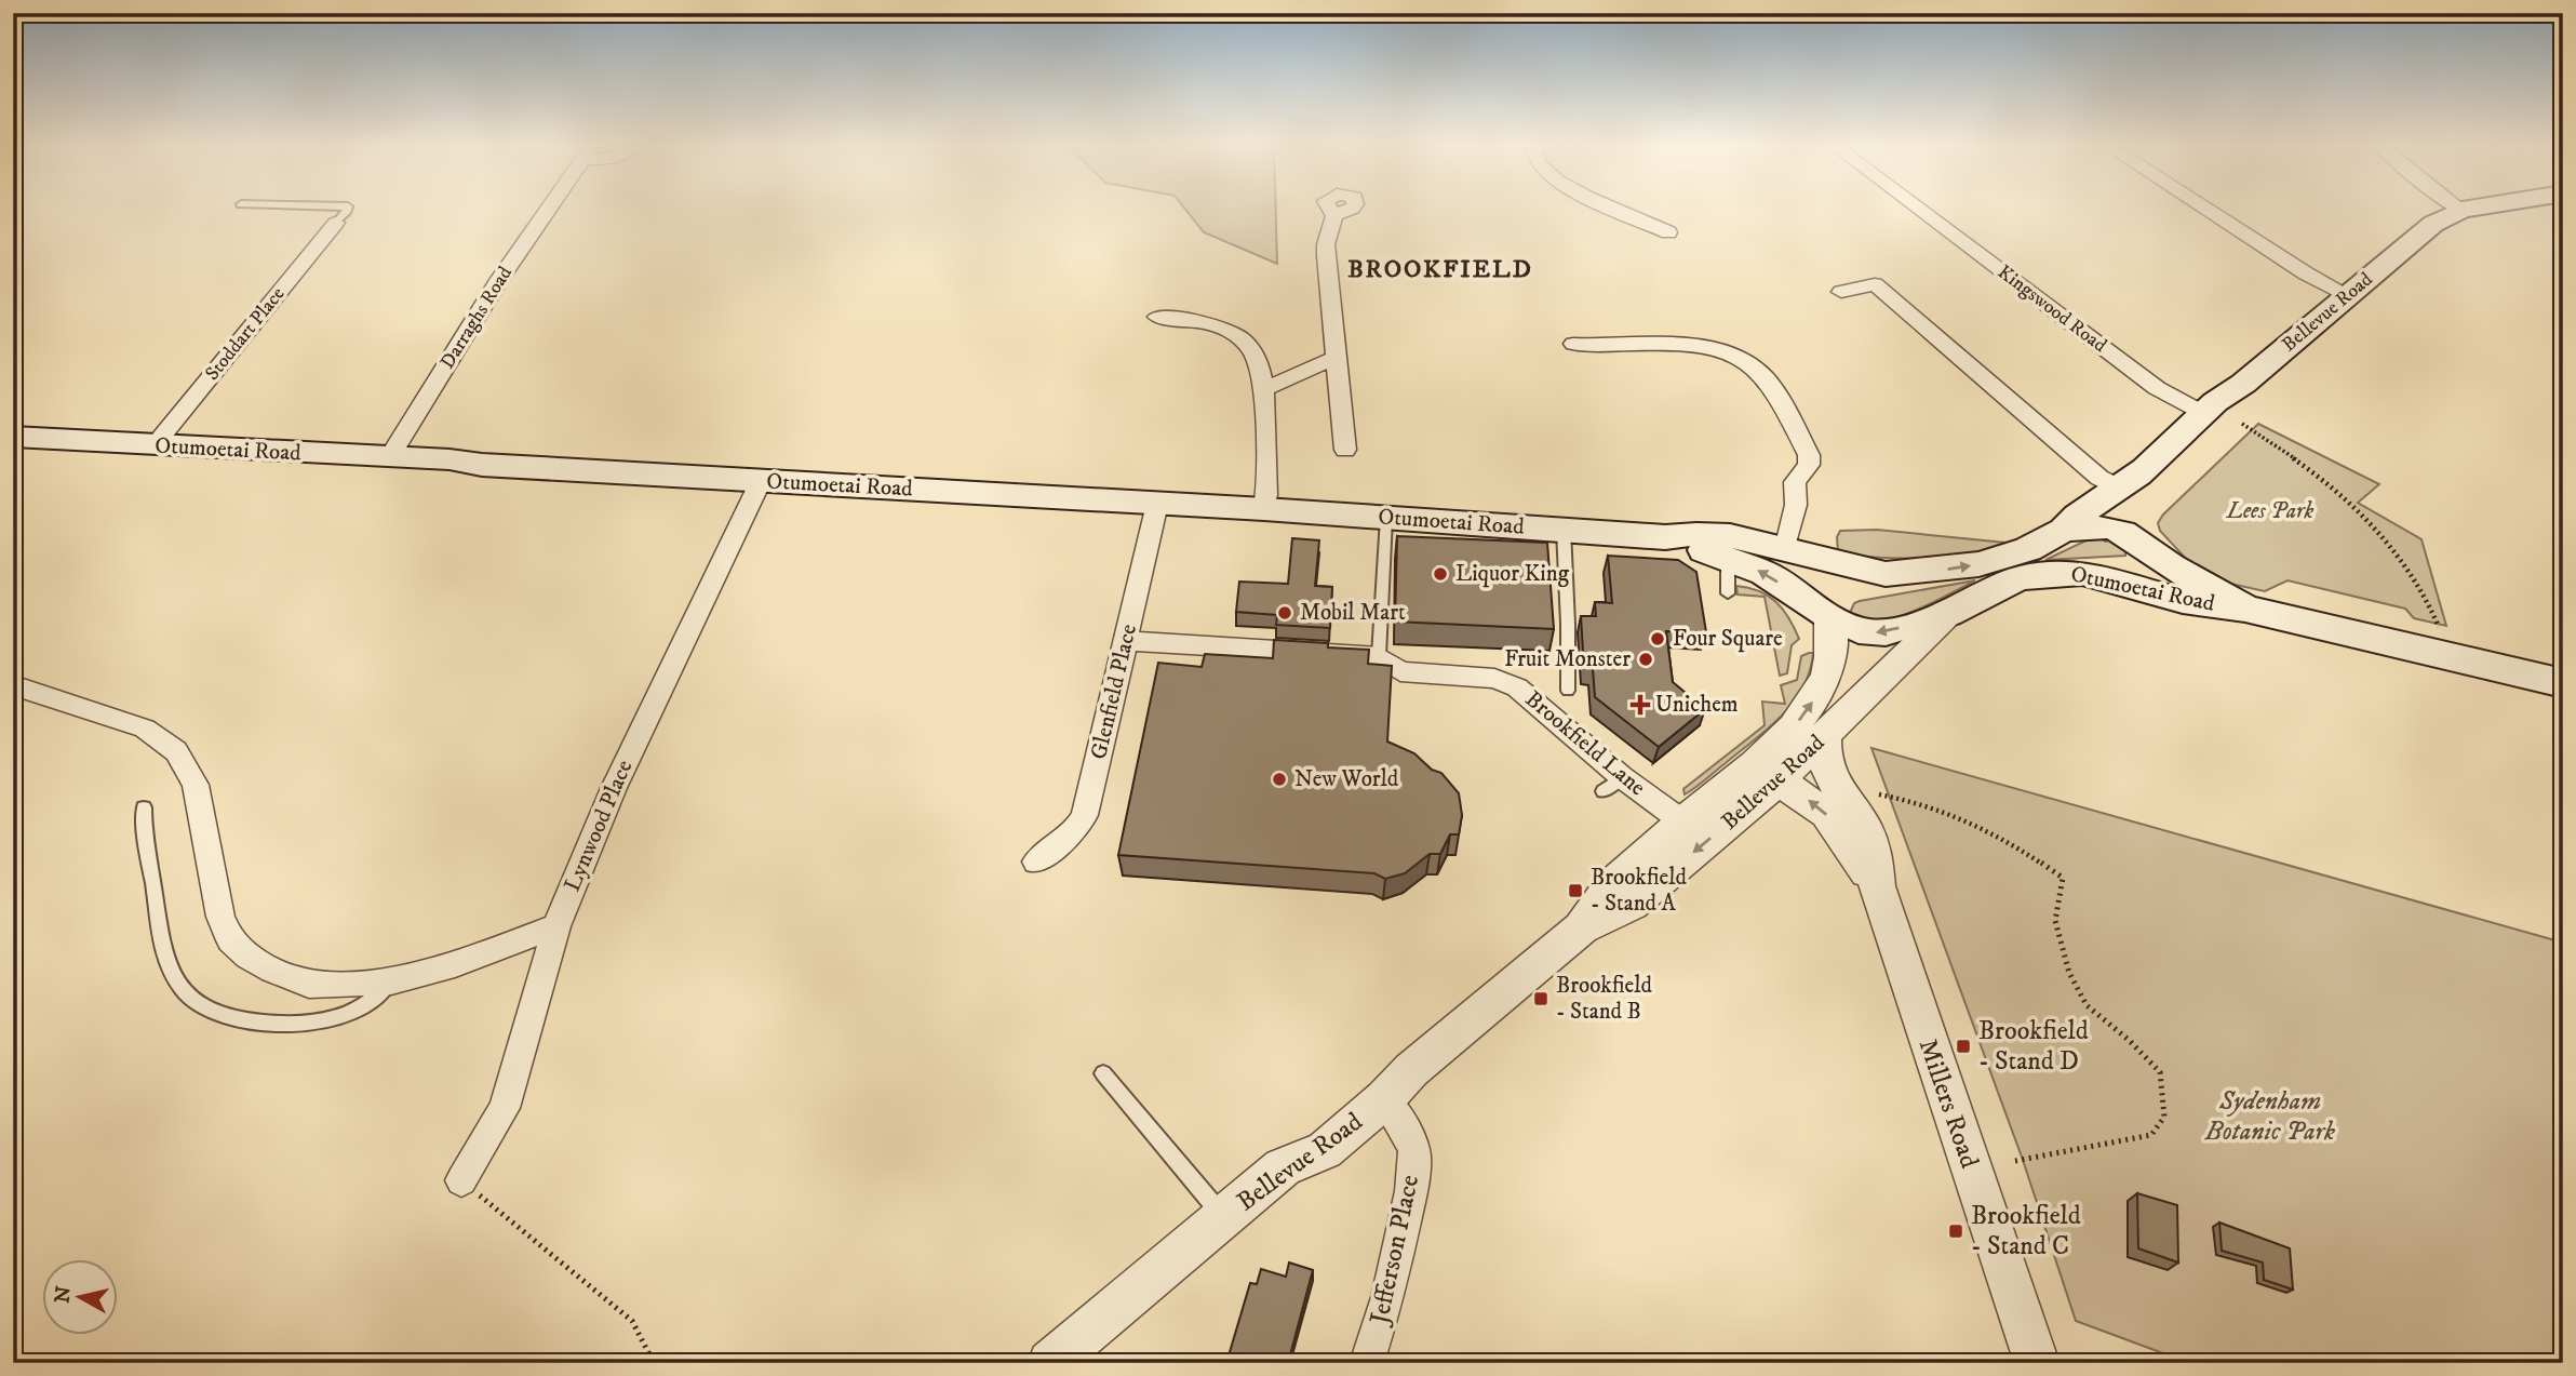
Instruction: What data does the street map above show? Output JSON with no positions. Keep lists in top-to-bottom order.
{
  "streets": {
    "main road": ["Bellevue Road", "Otumoetai Road"],
    "street": [
      "Kingswood Road",
      "Darraghs Road",
      "Stoddart Place",
      "Glenfield Place",
      "Brookfield Lane",
      "Lynwood Place",
      "Millers Road",
      "Jefferson Place"
    ]
  },
  "crossings": [
    ["Kingswood Road", "Bellevue Road"],
    ["Bellevue Road", "Otumoetai Road"],
    ["Bellevue Road", "Brookfield Lane"],
    ["Bellevue Road", "Millers Road"],
    ["Bellevue Road", "Jefferson Place"],
    ["Darraghs Road", "Otumoetai Road"],
    ["Stoddart Place", "Otumoetai Road"],
    ["Otumoetai Road", "Glenfield Place"],
    ["Otumoetai Road", "Lynwood Place"],
    ["Glenfield Place", "Brookfield Lane"]
  ],
  "districts": ["BROOKFIELD"],
  "parks": ["Lees Park", "Sydenham Botanic Park"],
  "places": {
    "other": [
      "Liquor King",
      "Mobil Mart",
      "Four Square",
      "Fruit Monster",
      "New World"
    ],
    "health": ["Unichem"],
    "transit": [
      "Brookfield - Stand A",
      "Brookfield - Stand B",
      "Brookfield - Stand D",
      "Brookfield - Stand C"
    ]
  },
  "north": "left"
}
